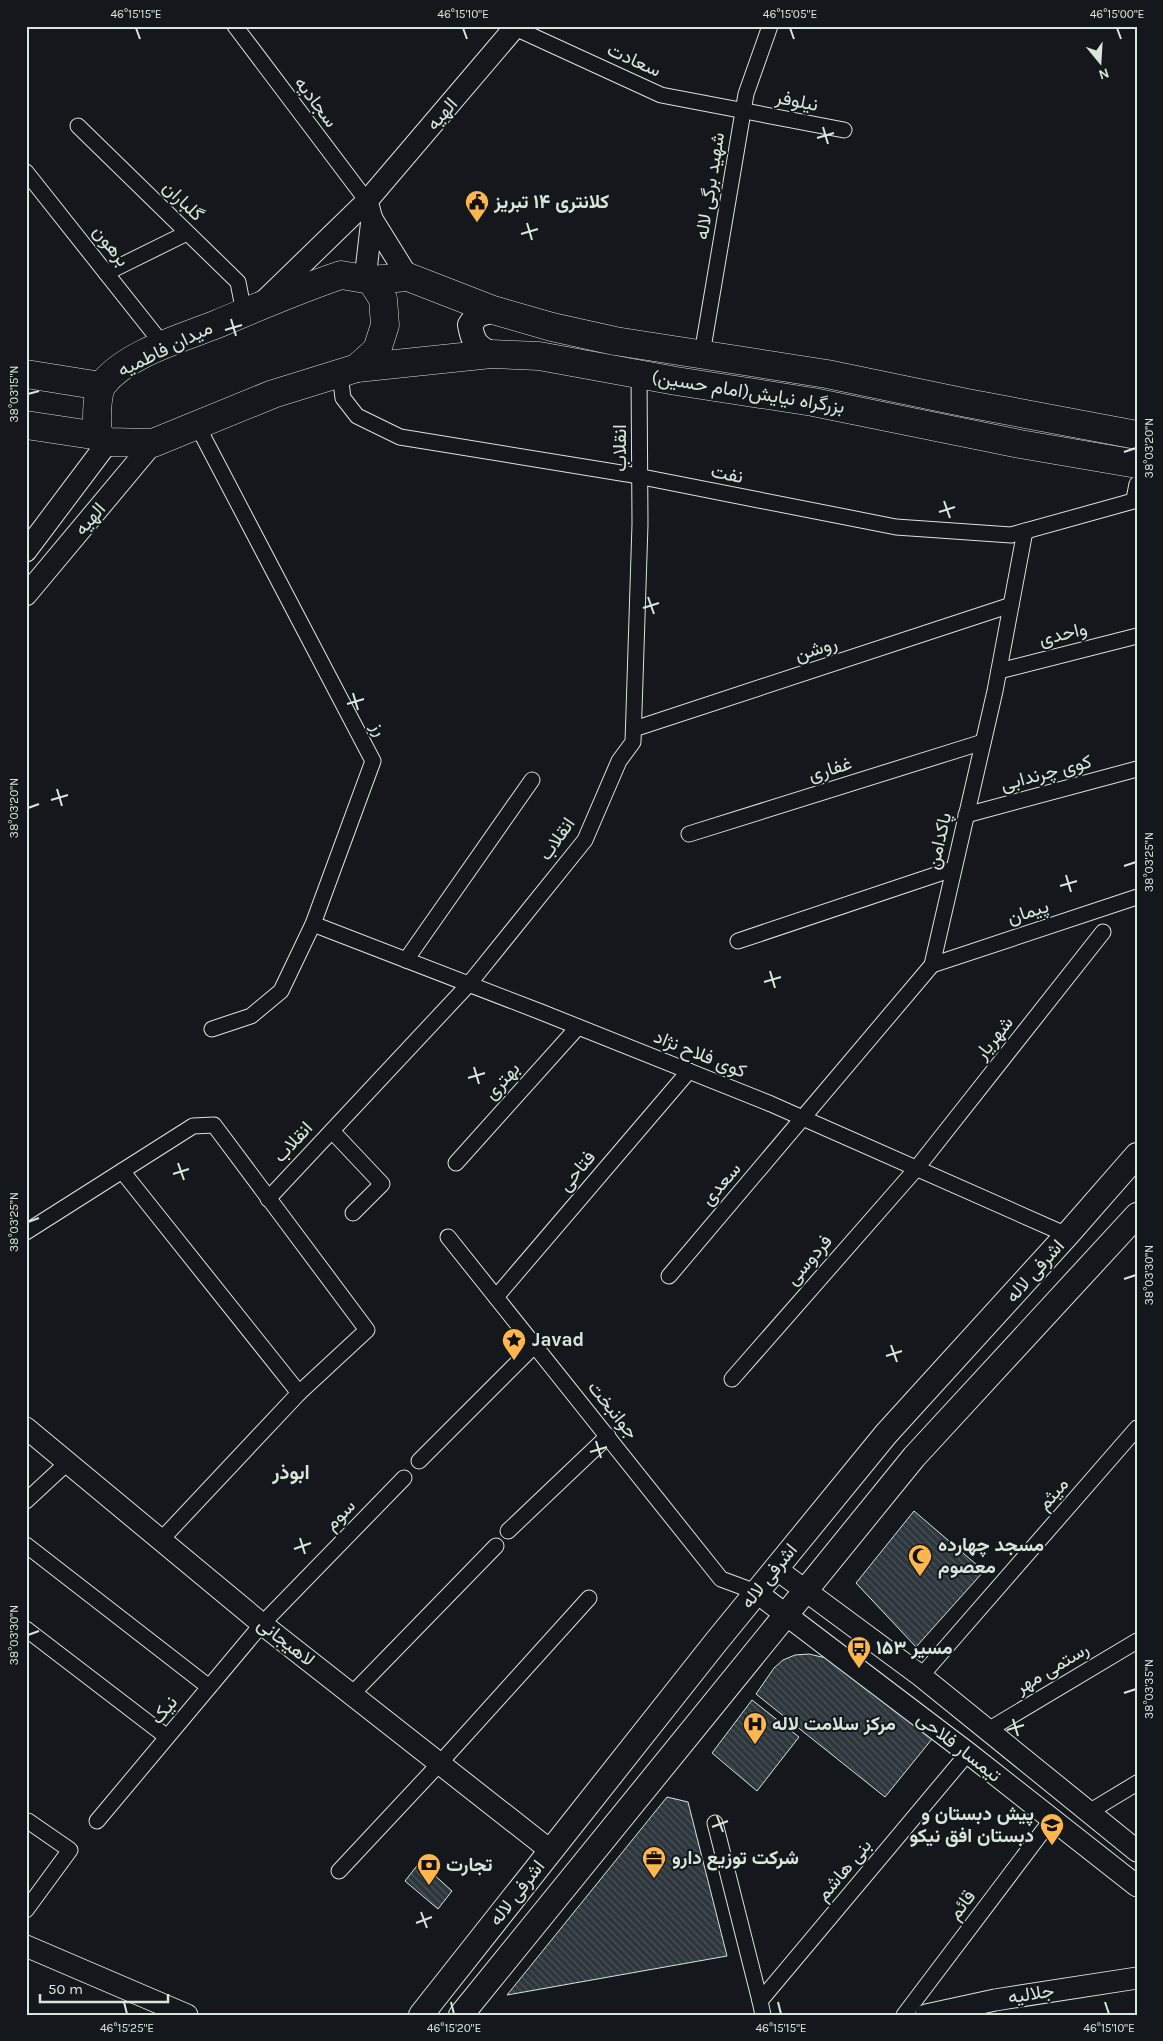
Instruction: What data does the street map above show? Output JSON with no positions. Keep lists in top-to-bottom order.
{
  "streets": {
    "highway": ["میدان فاطمیه", "بزرگراه نیایش(امام حسین)"],
    "main road": [
      "الهیه",
      "اشرفی لاله",
      "لاهیجانی",
      "تیمسار فلاحی",
      "جلالیه"
    ],
    "street": [
      "سعادت",
      "نیلوفر",
      "سجادیه",
      "شهید برگی لاله",
      "گلباران",
      "برهون",
      "انقلاب",
      "نفت",
      "واحدی",
      "روشن",
      "رز",
      "غفاری",
      "کوی چرندابی",
      "پاکدامن",
      "پیمان",
      "شهریار",
      "کوی فلاح نژاد",
      "بهتری",
      "فتاحی",
      "سعدی",
      "فردوسی",
      "جوانبخت",
      "میثم",
      "سوم",
      "رستمی مهر",
      "نیک",
      "بنی هاشم",
      "قائم"
    ]
  },
  "crossings": [
    ["سعادت", "نیلوفر"],
    ["سعادت", "الهیه"],
    ["سعادت", "شهید برگی لاله"],
    ["نیلوفر", "شهید برگی لاله"],
    ["سجادیه", "الهیه"],
    ["الهیه", "گلباران"],
    ["الهیه", "میدان فاطمیه"],
    ["شهید برگی لاله", "بزرگراه نیایش(امام حسین)"],
    ["گلباران", "میدان فاطمیه"],
    ["برهون", "میدان فاطمیه"],
    ["میدان فاطمیه", "بزرگراه نیایش(امام حسین)"],
    ["بزرگراه نیایش(امام حسین)", "انقلاب"],
    ["بزرگراه نیایش(امام حسین)", "نفت"],
    ["انقلاب", "نفت"],
    ["انقلاب", "روشن"],
    ["انقلاب", "کوی فلاح نژاد"],
    ["نفت", "پاکدامن"],
    ["واحدی", "پاکدامن"],
    ["روشن", "پاکدامن"],
    ["رز", "کوی فلاح نژاد"],
    ["غفاری", "پاکدامن"],
    ["کوی چرندابی", "پاکدامن"],
    ["پاکدامن", "پیمان"],
    ["پاکدامن", "کوی فلاح نژاد"],
    ["پاکدامن", "سعدی"],
    ["شهریار", "کوی فلاح نژاد"],
    ["شهریار", "فردوسی"],
    ["کوی فلاح نژاد", "بهتری"],
    ["کوی فلاح نژاد", "فتاحی"],
    ["کوی فلاح نژاد", "سعدی"],
    ["کوی فلاح نژاد", "فردوسی"],
    ["کوی فلاح نژاد", "اشرفی لاله"],
    ["فتاحی", "جوانبخت"],
    ["اشرفی لاله", "جوانبخت"],
    ["اشرفی لاله", "لاهیجانی"],
    ["اشرفی لاله", "تیمسار فلاحی"],
    ["جوانبخت", "تیمسار فلاحی"],
    ["میثم", "تیمسار فلاحی"],
    ["سوم", "لاهیجانی"],
    ["سوم", "نیک"],
    ["لاهیجانی", "نیک"],
    ["رستمی مهر", "تیمسار فلاحی"],
    ["تیمسار فلاحی", "بنی هاشم"],
    ["تیمسار فلاحی", "قائم"]
  ],
  "districts": ["ابوذر"],
  "places": {
    "public building": ["کلانتری ۱۴ تبریز"],
    "place": ["Javad"],
    "mosque": ["مسجد چهارده معصوم"],
    "bus stop": ["مسیر ۱۵۳"],
    "hospital": ["مرکز سلامت لاله"],
    "school or university": ["پیش دبستان و دبستان افق نیکو"],
    "office": ["شرکت توزیع دارو"],
    "bank": ["تجارت"]
  },
  "scale_bar": "50 m",
  "north": "bottom",
  "coordinates": [
    "46°15'15\"E",
    "46°15'10\"E",
    "46°15'05\"E",
    "46°15'00\"E",
    "38°03'15\"N",
    "38°03'20\"N",
    "38°03'25\"N",
    "38°03'30\"N",
    "38°03'35\"N",
    "46°15'25\"E",
    "46°15'20\"E"
  ]
}
